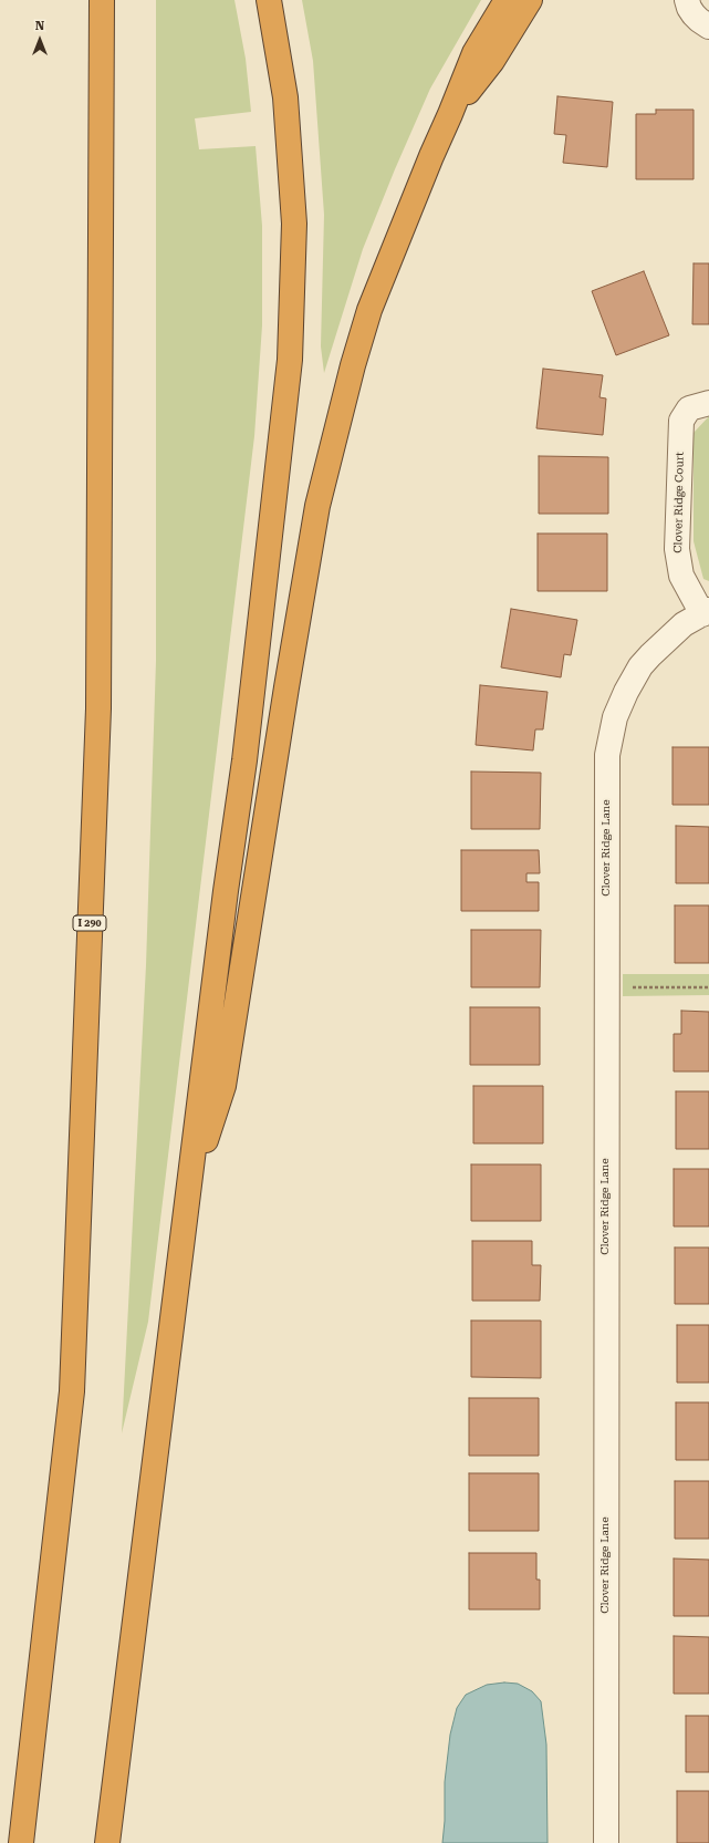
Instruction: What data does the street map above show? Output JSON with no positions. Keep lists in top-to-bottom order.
{
  "streets": {
    "highway": ["I 290"],
    "street": ["Clover Ridge Court", "Clover Ridge Lane"]
  },
  "crossings": [
    ["Clover Ridge Court", "Clover Ridge Lane"]
  ],
  "north": "top"
}
